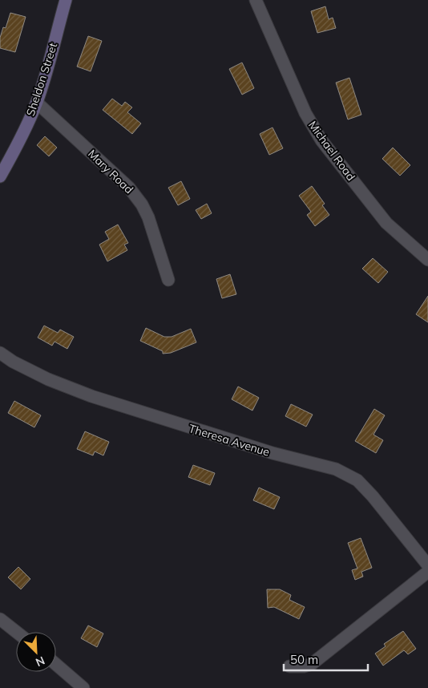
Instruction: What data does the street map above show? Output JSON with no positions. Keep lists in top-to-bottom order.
{
  "streets": {
    "street": [
      "Sheldon Street",
      "Michael Road",
      "Mary Road",
      "Theresa Avenue"
    ]
  },
  "crossings": [
    ["Sheldon Street", "Mary Road"]
  ],
  "scale_bar": "50 m",
  "north": "bottom right"
}
